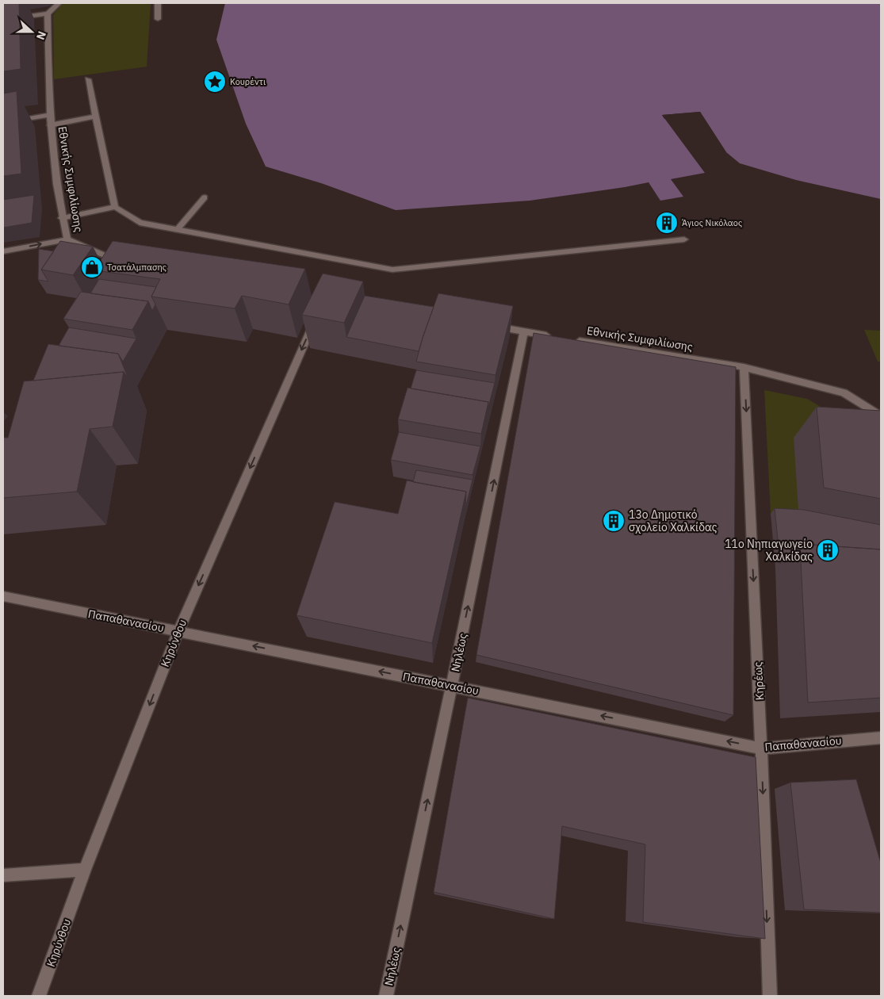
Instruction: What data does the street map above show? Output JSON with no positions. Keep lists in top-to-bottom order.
{
  "streets": {
    "street": [
      "Εθνικής Συμφιλίωσης",
      "Παπαθανασίου",
      "Κηρύνθου",
      "Νηλέως",
      "Κηρέως"
    ]
  },
  "crossings": [
    ["Εθνικής Συμφιλίωσης", "Κηρέως"],
    ["Παπαθανασίου", "Κηρύνθου"],
    ["Παπαθανασίου", "Νηλέως"],
    ["Παπαθανασίου", "Κηρέως"]
  ],
  "one_way": [
    "Παπαθανασίου",
    "Κηρύνθου",
    "Νηλέως",
    "Κηρέως"
  ],
  "places": {
    "place": ["Κουρέντι"],
    "building": ["Άγιος Νικόλαος", "13ο Δημοτικό σχολείο Χαλκίδας", "11ο Νηπιαγωγείο Χαλκίδας"],
    "shop": ["Τσατάλμπασης"]
  },
  "north": "right"
}
